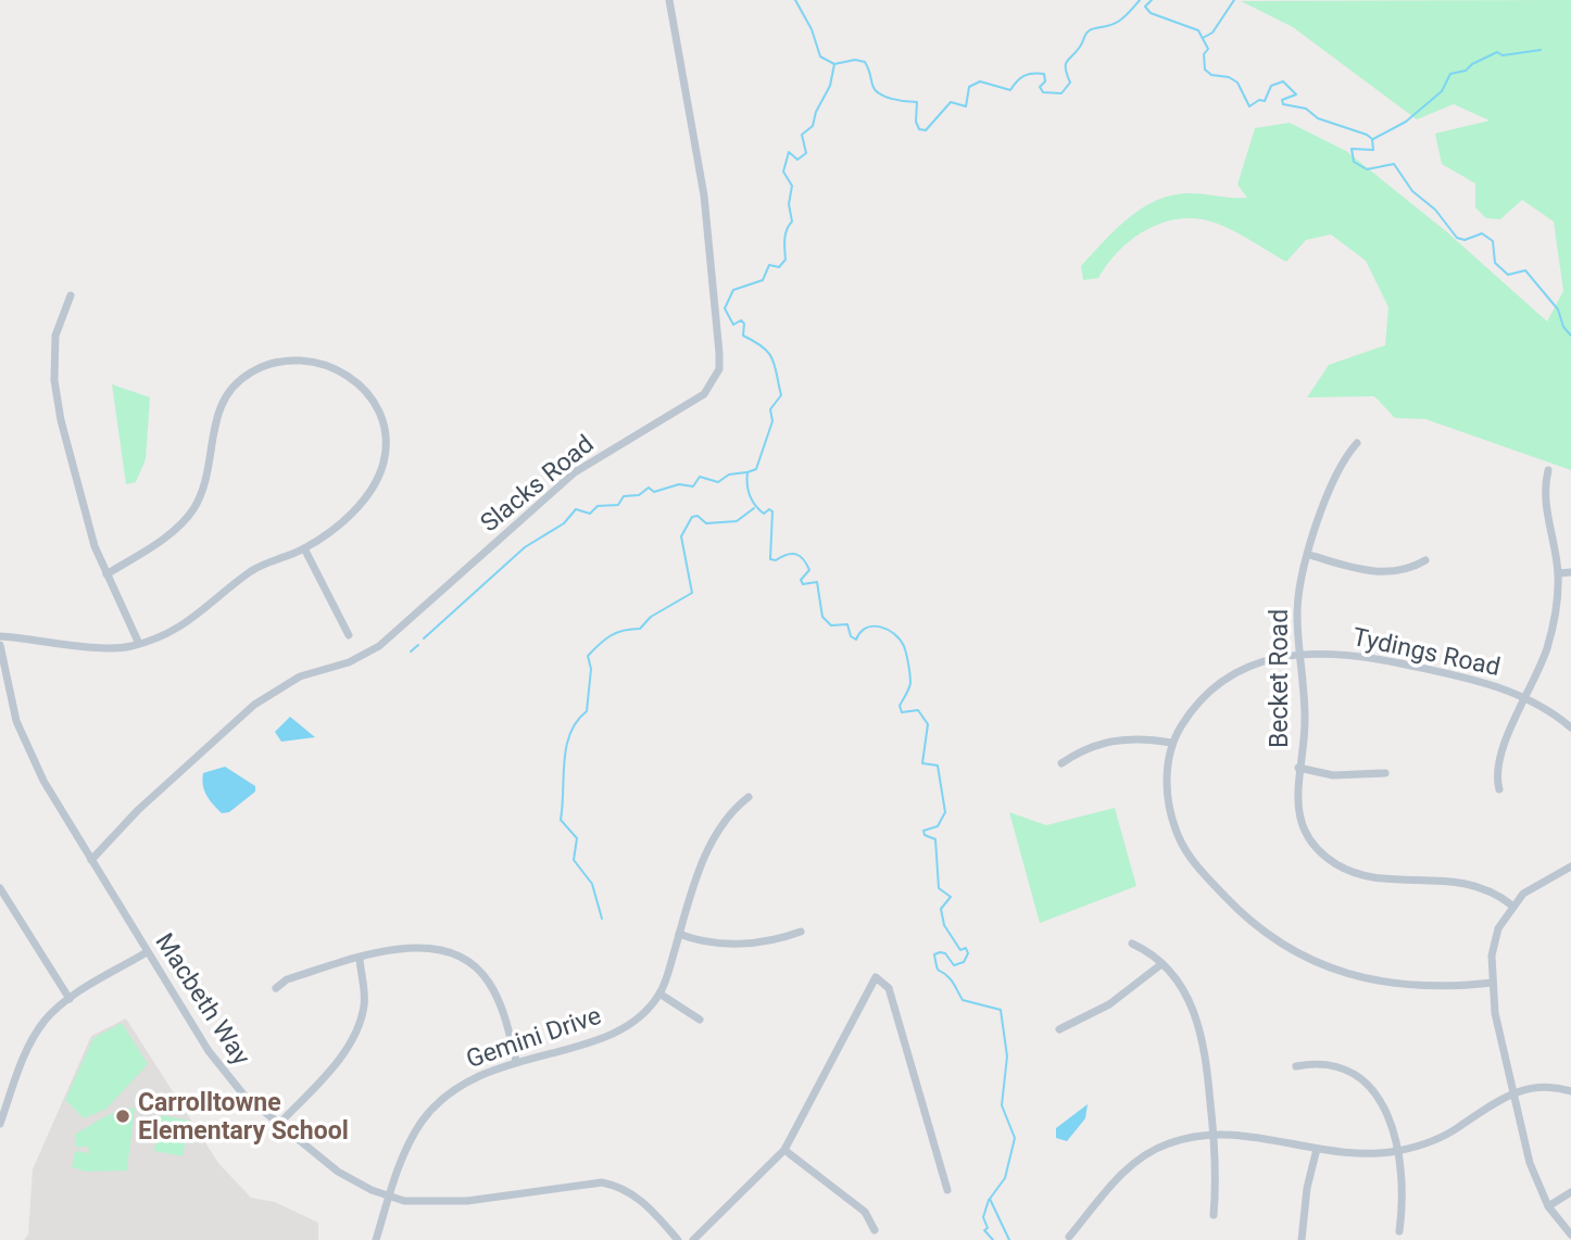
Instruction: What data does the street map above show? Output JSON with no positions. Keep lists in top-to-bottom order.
{
  "streets": {
    "street": [
      "Slacks Road",
      "Tydings Road",
      "Becket Road",
      "Macbeth Way",
      "Gemini Drive"
    ]
  },
  "crossings": [
    ["Slacks Road", "Macbeth Way"],
    ["Tydings Road", "Becket Road"],
    ["Macbeth Way", "Gemini Drive"]
  ],
  "places": ["Carrolltowne Elementary School"]
}
